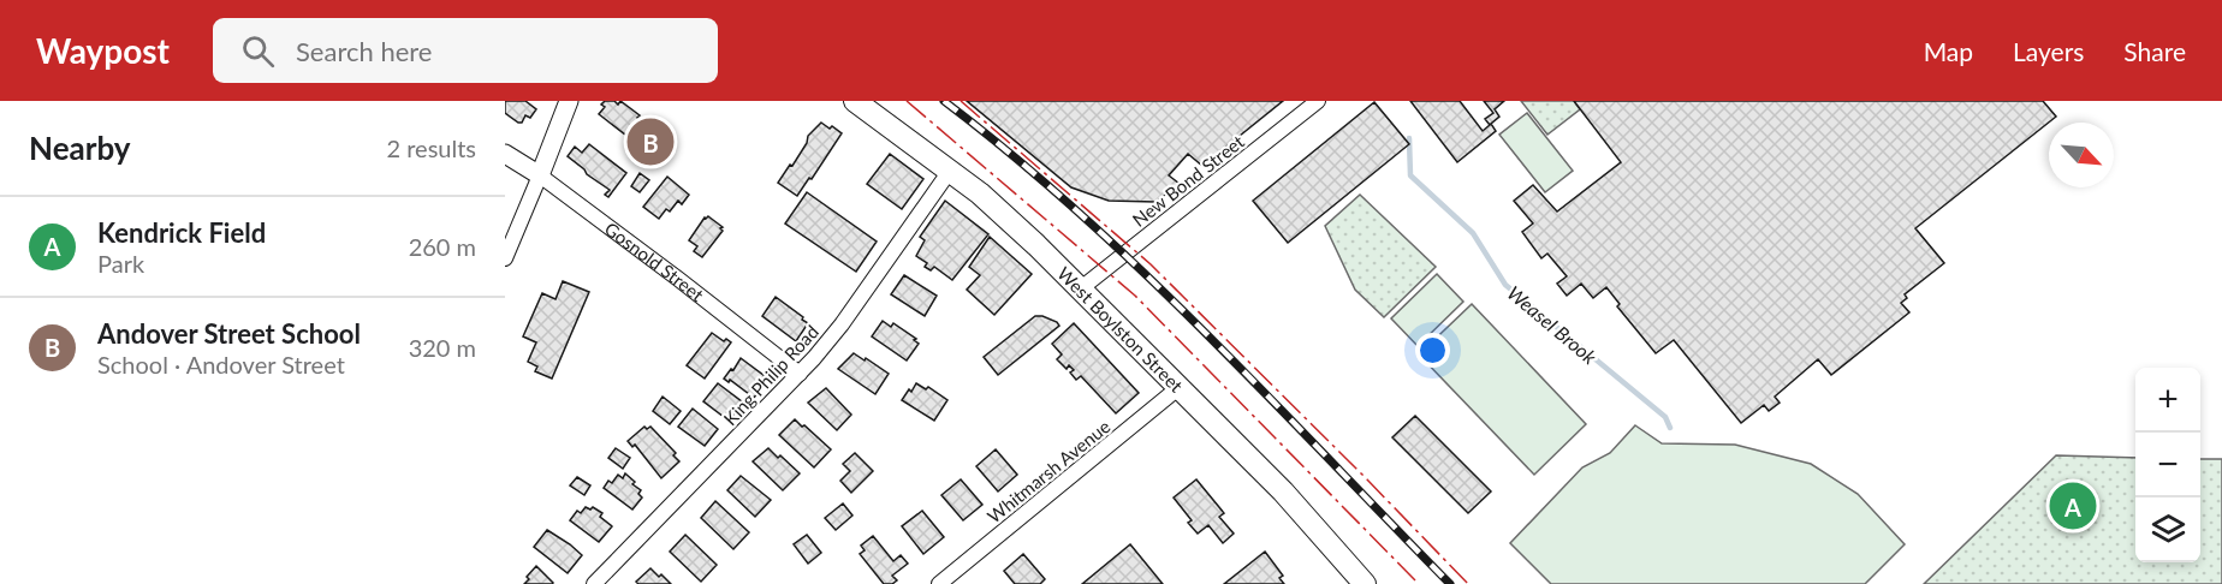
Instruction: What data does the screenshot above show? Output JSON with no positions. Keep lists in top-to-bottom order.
{
  "streets": {
    "main road": ["West Boylston Street"],
    "street": [
      "New Bond Street",
      "Gosnold Street",
      "King Philip Road",
      "Whitmarsh Avenue"
    ]
  },
  "crossings": [
    ["New Bond Street", "West Boylston Street"],
    ["Gosnold Street", "King Philip Road"],
    ["West Boylston Street", "King Philip Road"],
    ["West Boylston Street", "Whitmarsh Avenue"]
  ],
  "water": ["Weasel Brook"],
  "north": "bottom right",
  "page": {
    "header": "Waypost",
    "search": "Search here",
    "nav": ["Map", "Layers", "Share"],
    "heading": ["Nearby", "2 results"],
    "pins": ["B", "A"],
    "list": [
      {
        "mark": "A",
        "name": "Kendrick Field",
        "note": "Park",
        "value": "260 m"
      },
      {
        "mark": "B",
        "name": "Andover Street School",
        "note": "School · Andover Street",
        "value": "320 m"
      }
    ],
    "map_buttons": ["+", "−"]
  }
}
